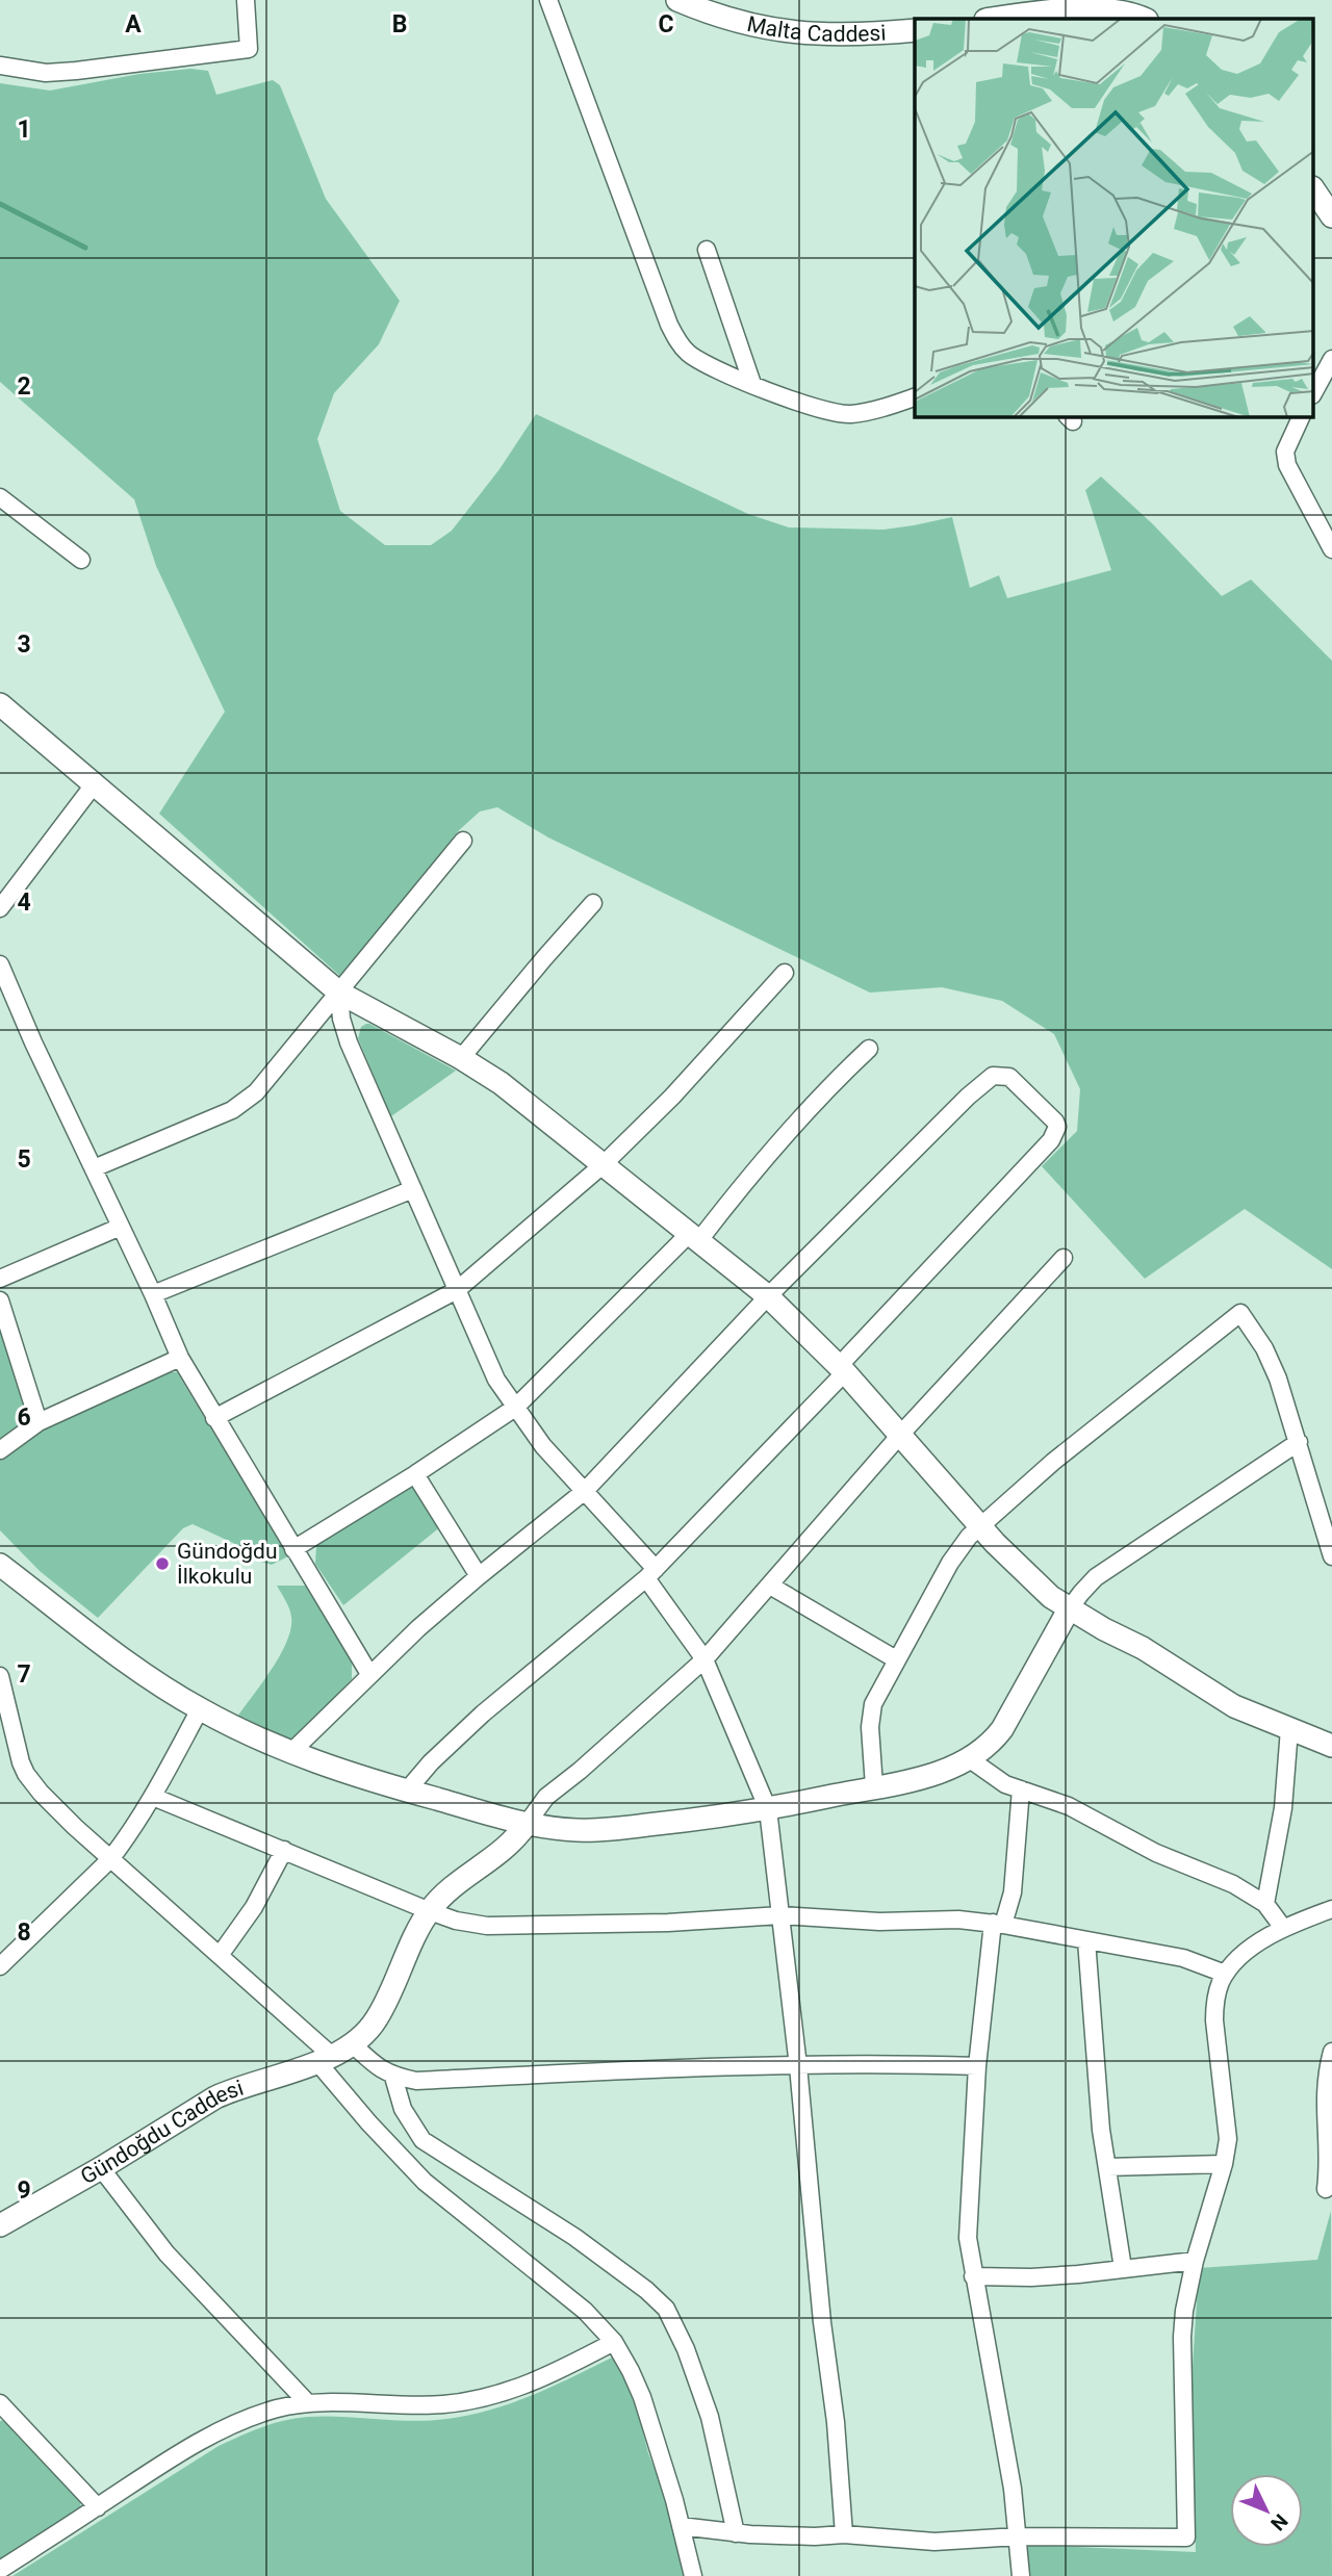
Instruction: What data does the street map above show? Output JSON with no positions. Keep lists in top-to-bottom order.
{
  "streets": {
    "street": ["Malta Caddesi", "Gündoğdu Caddesi"]
  },
  "places": ["Gündoğdu İlkokulu"],
  "north": "bottom right",
  "grid": {
    "columns": ["A", "B", "C"],
    "rows": [
      "1",
      "2",
      "3",
      "4",
      "5",
      "6",
      "7",
      "8",
      "9"
    ]
  }
}
